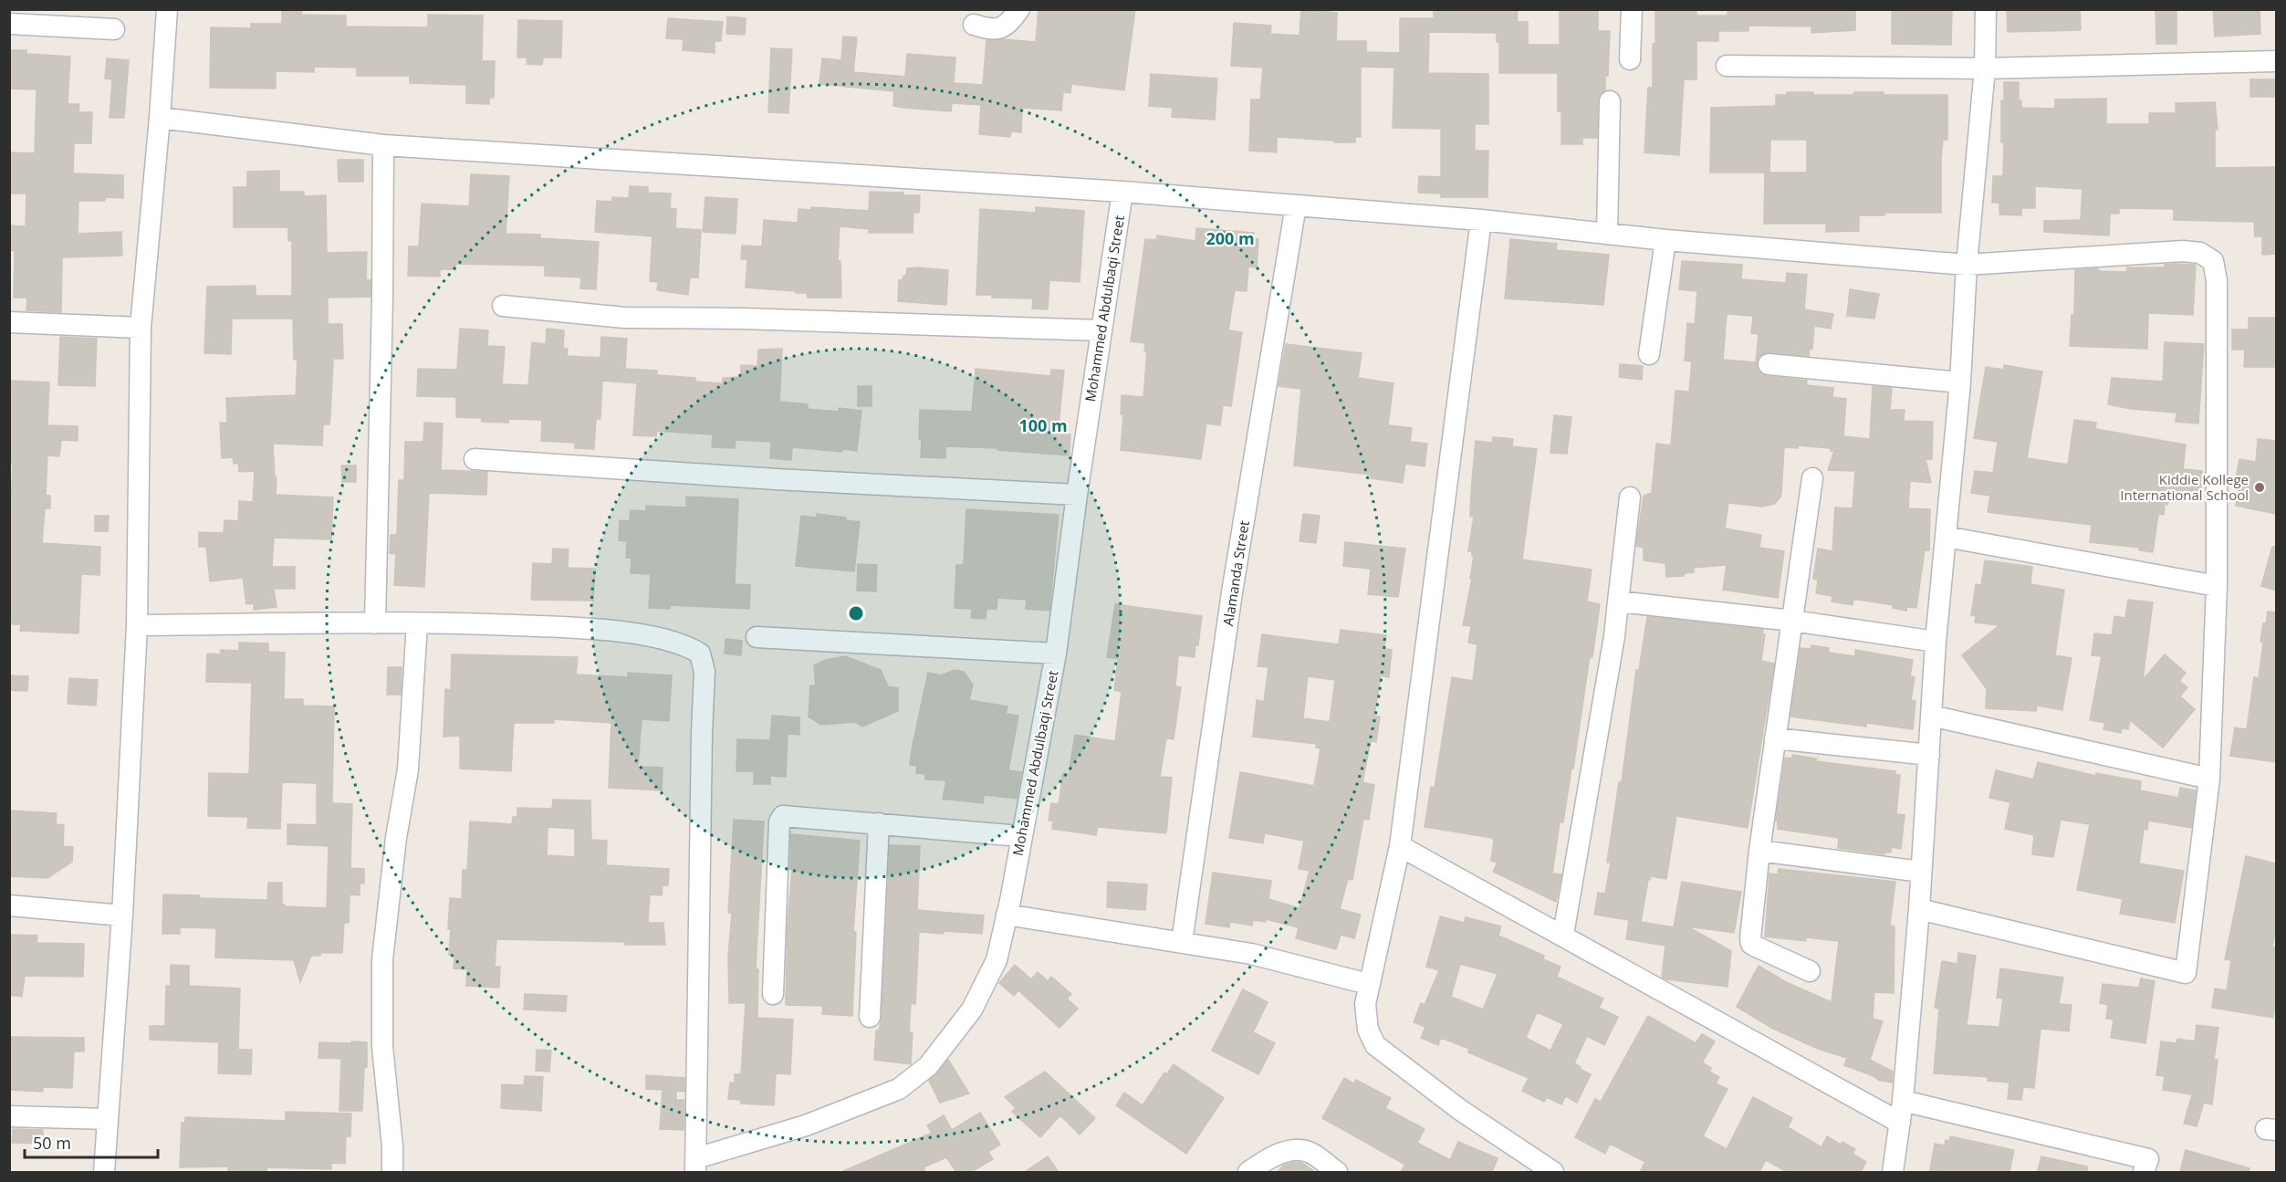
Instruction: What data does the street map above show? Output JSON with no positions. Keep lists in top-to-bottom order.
{
  "streets": {
    "street": ["Mohammed Abdulbaqi Street", "Alamanda Street"]
  },
  "places": ["Kiddie Kollege International School"],
  "scale_bar": "50 m",
  "rings": ["200 m", "100 m"]
}
